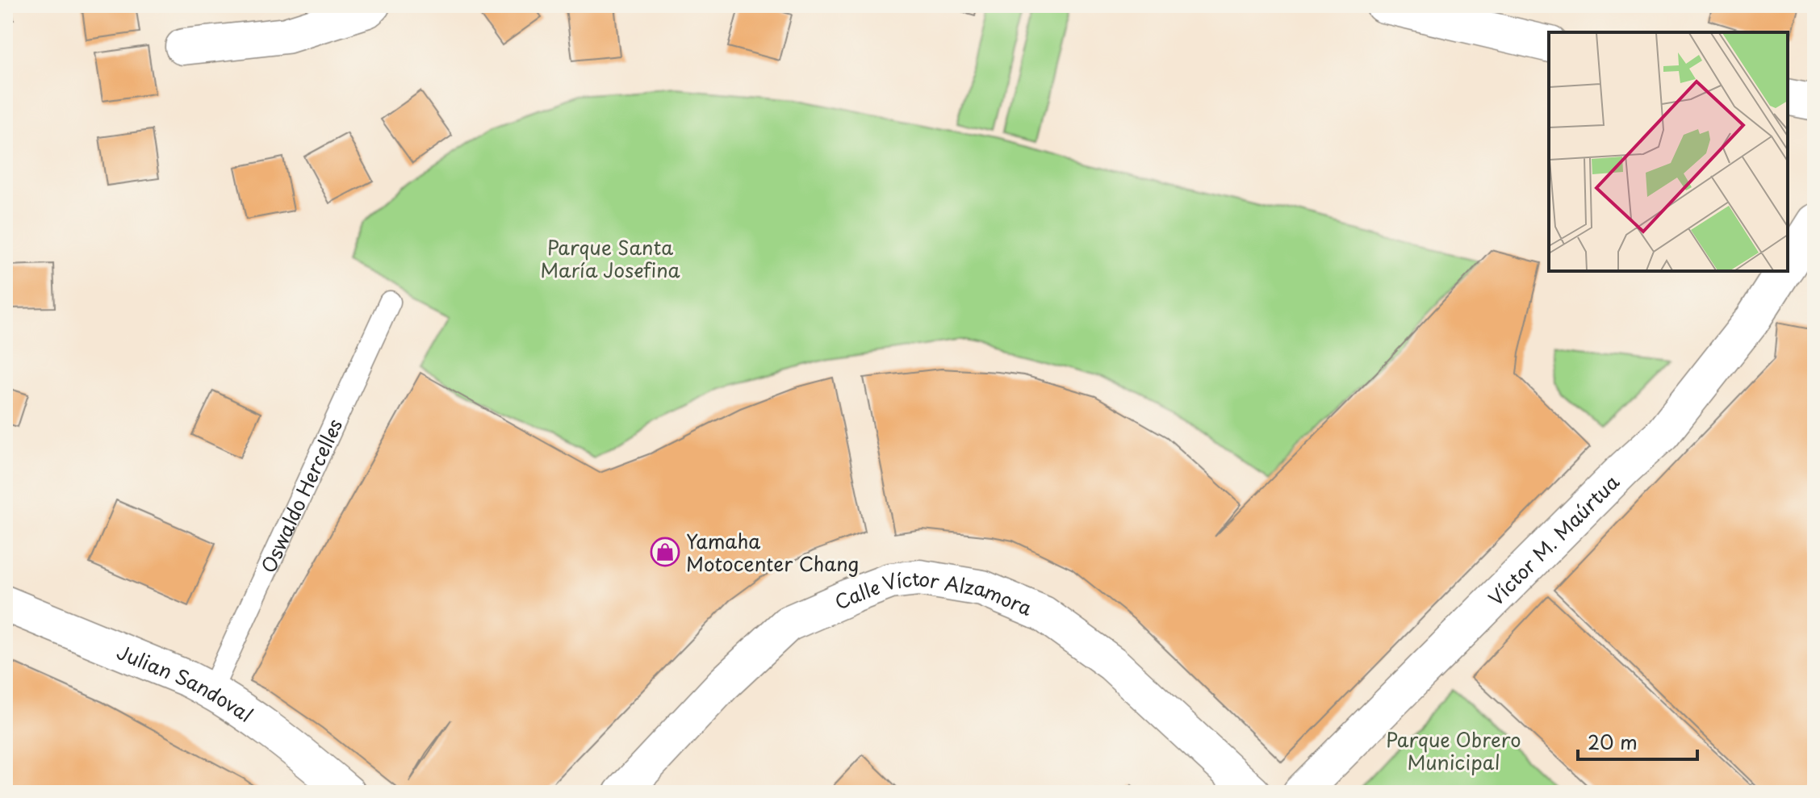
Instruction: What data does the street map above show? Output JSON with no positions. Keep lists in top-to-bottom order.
{
  "streets": {
    "street": ["Víctor M. Maúrtua", "Calle Víctor Alzamora", "Julian Sandoval"],
    "lane": ["Oswaldo Hercelles"]
  },
  "crossings": [
    ["Oswaldo Hercelles", "Julian Sandoval"]
  ],
  "parks": ["Parque Santa María Josefina", "Parque Obrero Municipal"],
  "places": {
    "shop": ["Yamaha Motocenter Chang"]
  },
  "scale_bar": "20 m"
}
